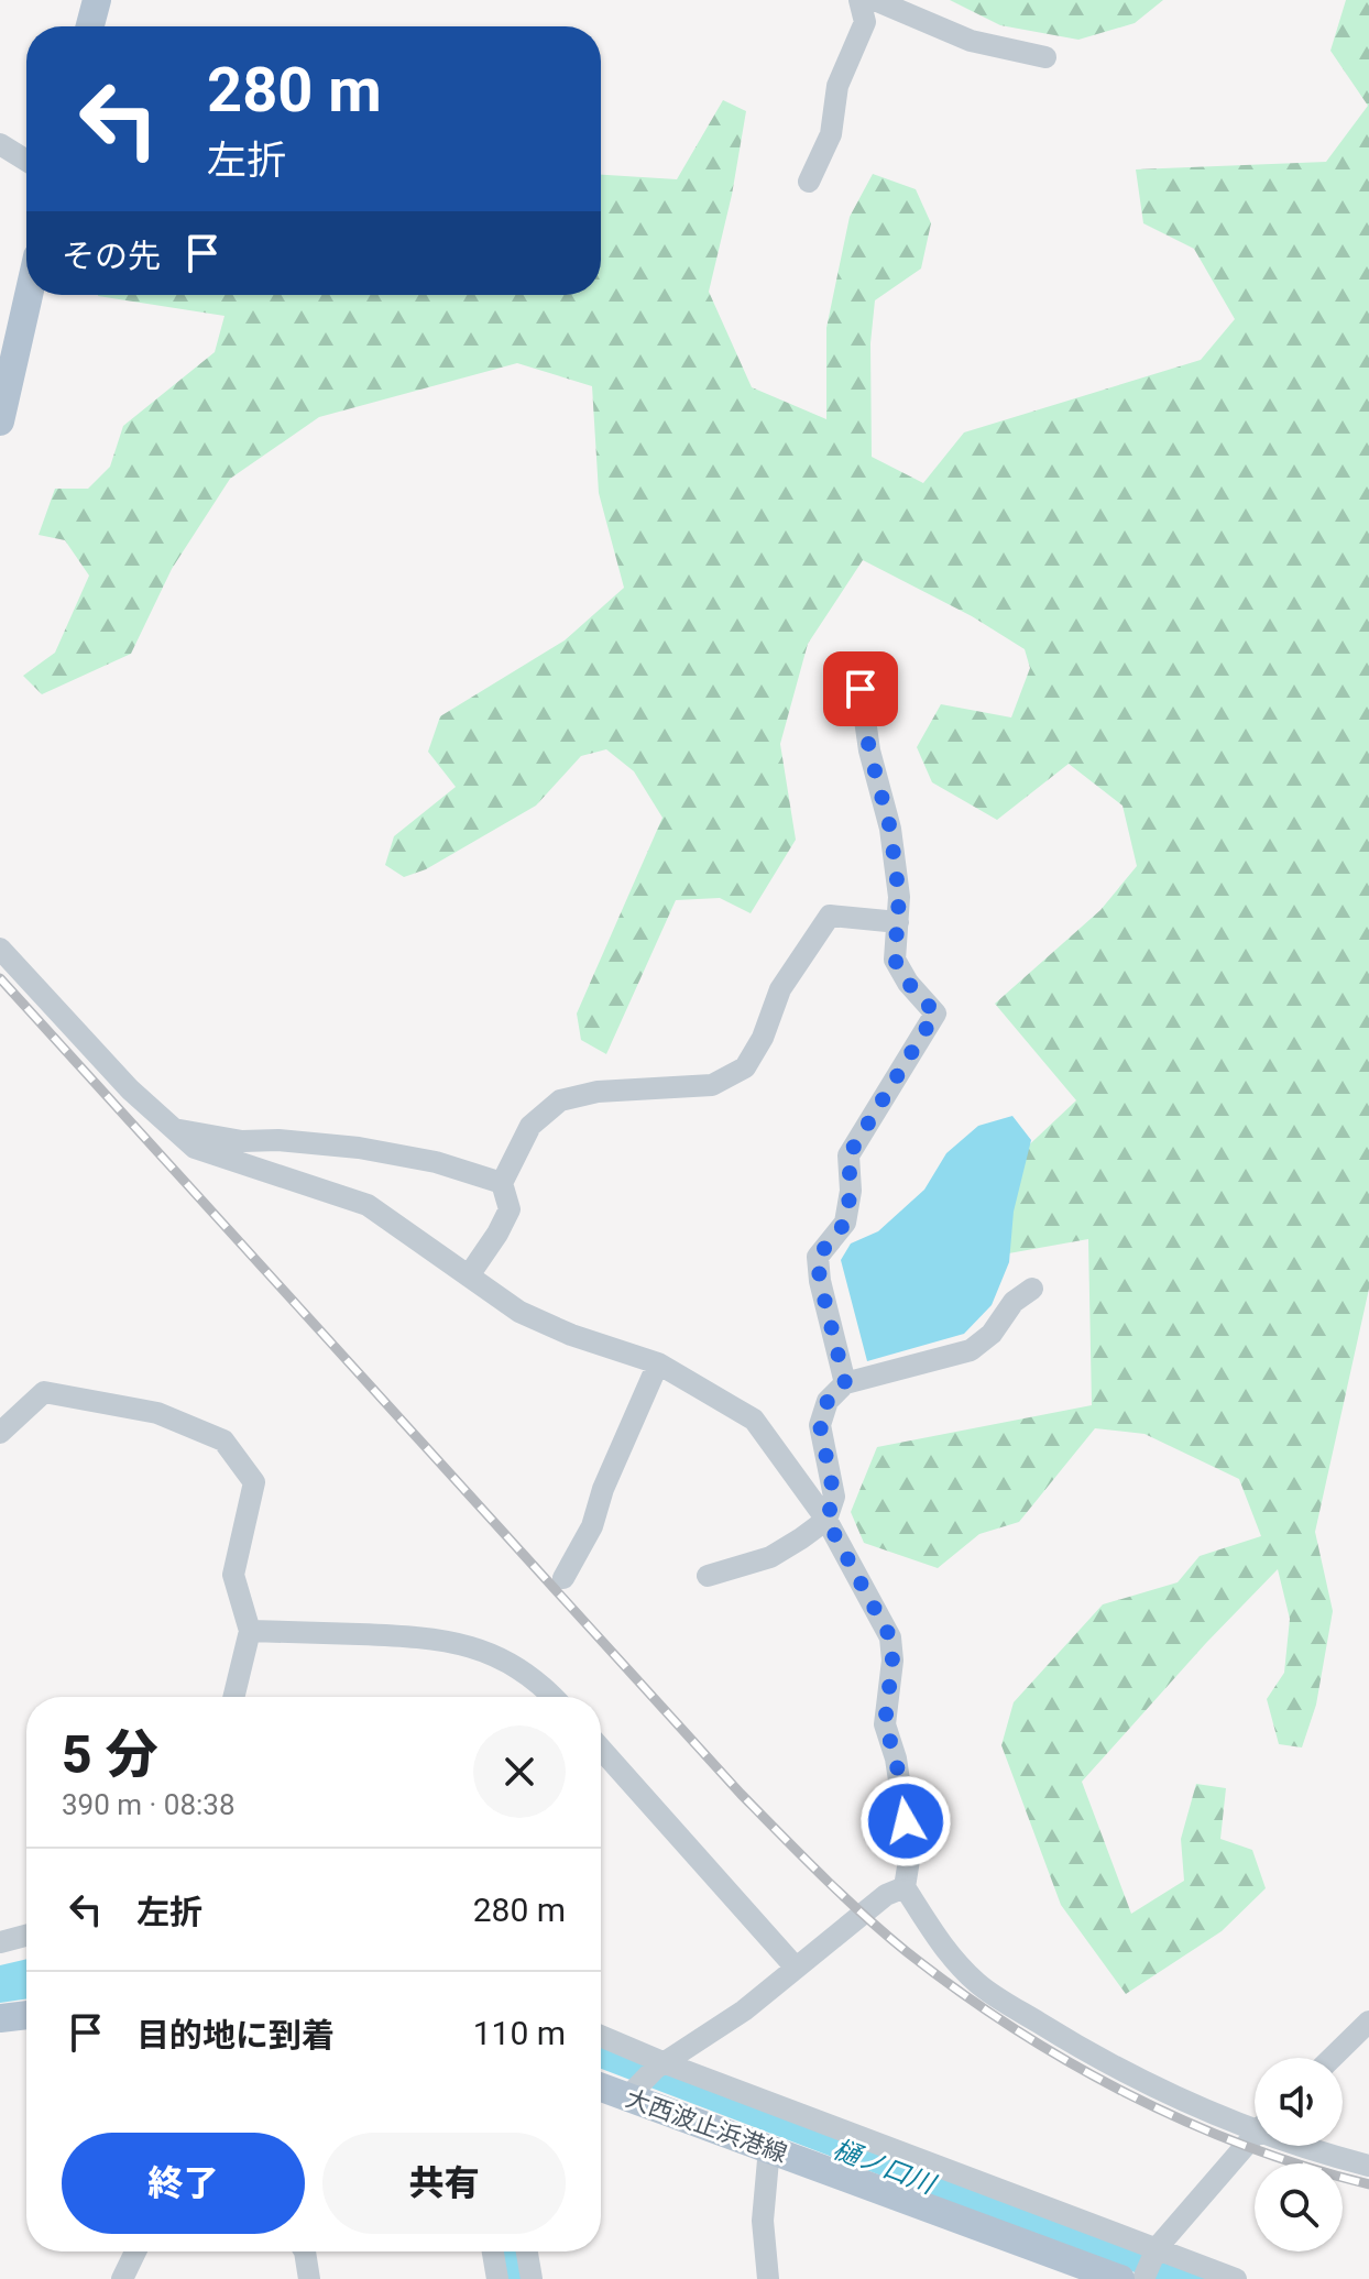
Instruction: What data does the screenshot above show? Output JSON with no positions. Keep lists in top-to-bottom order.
{
  "streets": {
    "main road": ["大西波止浜港線"]
  },
  "water": ["樋ノ口川"],
  "page": {
    "turn": ["280 m", "左折"],
    "then": "その先",
    "heading": ["5 分", "390 m · 08:38"],
    "list": [
      {
        "name": "左折",
        "value": "280 m"
      },
      {
        "name": "目的地に到着",
        "value": "110 m"
      }
    ],
    "buttons": ["終了", "共有"]
  }
}
